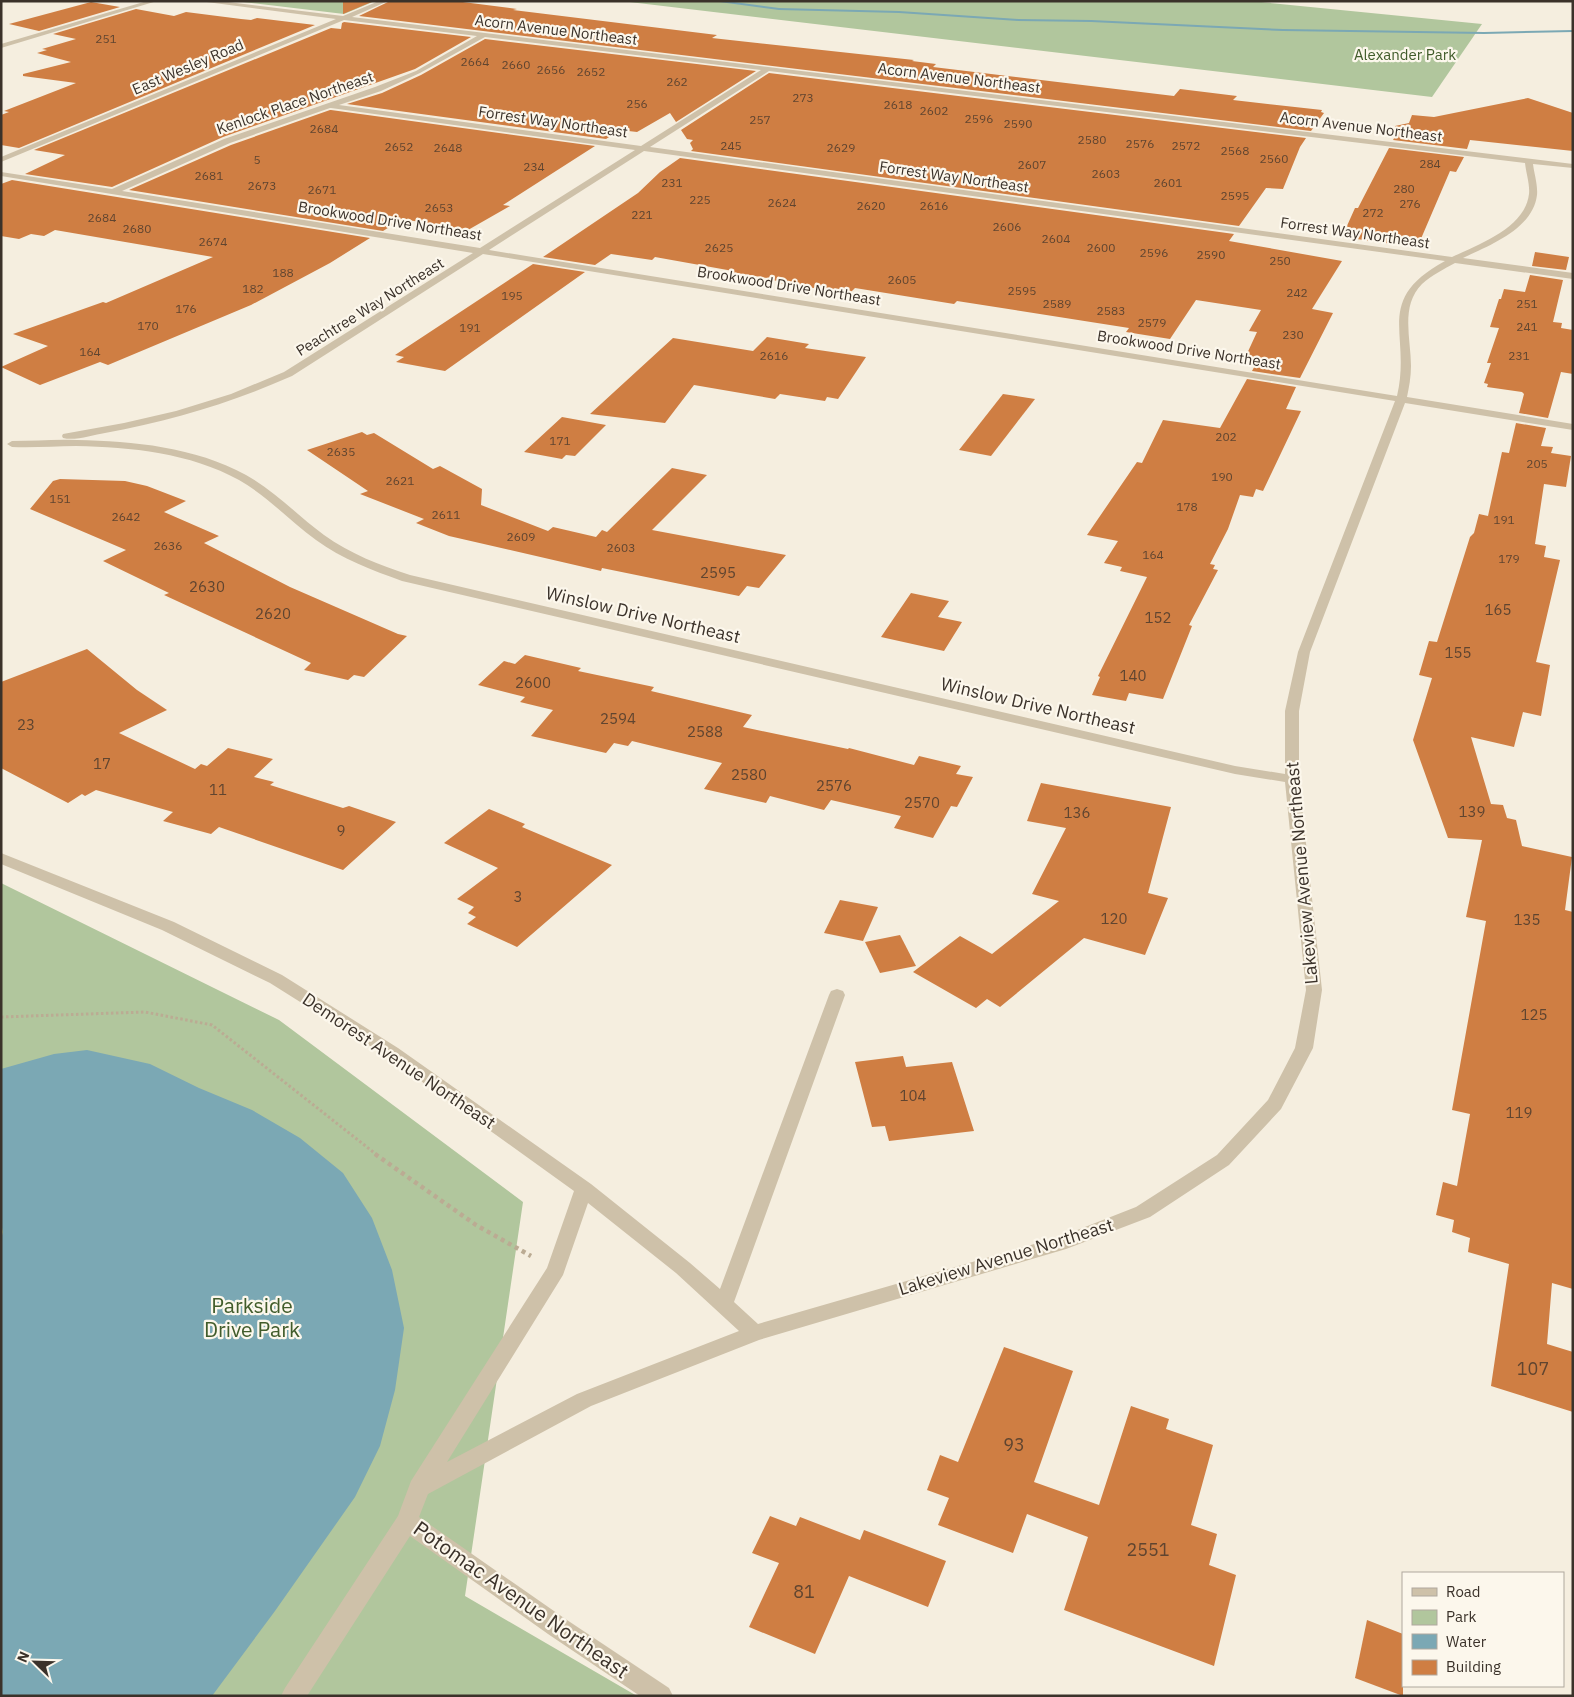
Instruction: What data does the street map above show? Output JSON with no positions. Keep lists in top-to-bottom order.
{
  "streets": {
    "street": [
      "Acorn Avenue Northeast",
      "East Wesley Road",
      "Kenlock Place Northeast",
      "Forrest Way Northeast",
      "Brookwood Drive Northeast",
      "Peachtree Way Northeast",
      "Winslow Drive Northeast",
      "Lakeview Avenue Northeast",
      "Demorest Avenue Northeast",
      "Potomac Avenue Northeast"
    ]
  },
  "crossings": [
    ["Acorn Avenue Northeast", "East Wesley Road"],
    ["Acorn Avenue Northeast", "Kenlock Place Northeast"],
    ["Acorn Avenue Northeast", "Peachtree Way Northeast"],
    ["Acorn Avenue Northeast", "Lakeview Avenue Northeast"],
    ["Kenlock Place Northeast", "Forrest Way Northeast"],
    ["Kenlock Place Northeast", "Brookwood Drive Northeast"],
    ["Forrest Way Northeast", "Peachtree Way Northeast"],
    ["Forrest Way Northeast", "Lakeview Avenue Northeast"],
    ["Brookwood Drive Northeast", "Peachtree Way Northeast"],
    ["Brookwood Drive Northeast", "Lakeview Avenue Northeast"],
    ["Peachtree Way Northeast", "Winslow Drive Northeast"],
    ["Winslow Drive Northeast", "Lakeview Avenue Northeast"],
    ["Lakeview Avenue Northeast", "Demorest Avenue Northeast"]
  ],
  "parks": ["Alexander Park", "Parkside Drive Park"],
  "house_numbers": [
    "251",
    "2664",
    "2660",
    "2656",
    "2652",
    "262",
    "273",
    "256",
    "2618",
    "2602",
    "2596",
    "257",
    "2590",
    "2684",
    "2580",
    "2576",
    "245",
    "2572",
    "2652",
    "2648",
    "2629",
    "2568",
    "2560",
    "5",
    "284",
    "2607",
    "234",
    "2603",
    "2681",
    "231",
    "2601",
    "2673",
    "280",
    "2671",
    "2595",
    "225",
    "2624",
    "276",
    "2620",
    "2616",
    "2653",
    "272",
    "221",
    "2684",
    "2606",
    "2680",
    "2604",
    "2674",
    "2625",
    "2600",
    "2596",
    "2590",
    "250",
    "188",
    "2605",
    "182",
    "2595",
    "242",
    "195",
    "2589",
    "251",
    "176",
    "2583",
    "2579",
    "170",
    "241",
    "191",
    "230",
    "164",
    "2616",
    "231",
    "202",
    "171",
    "2635",
    "205",
    "190",
    "2621",
    "151",
    "178",
    "2611",
    "2642",
    "191",
    "2609",
    "2636",
    "2603",
    "164",
    "179",
    "2595",
    "2630",
    "165",
    "2620",
    "152",
    "155",
    "140",
    "2600",
    "2594",
    "23",
    "2588",
    "17",
    "2580",
    "2576",
    "11",
    "2570",
    "139",
    "136",
    "9",
    "3",
    "120",
    "135",
    "125",
    "104",
    "119",
    "107",
    "93",
    "2551",
    "81"
  ],
  "legend": [
    "Road",
    "Park",
    "Water",
    "Building"
  ],
  "north": "top left"
}
